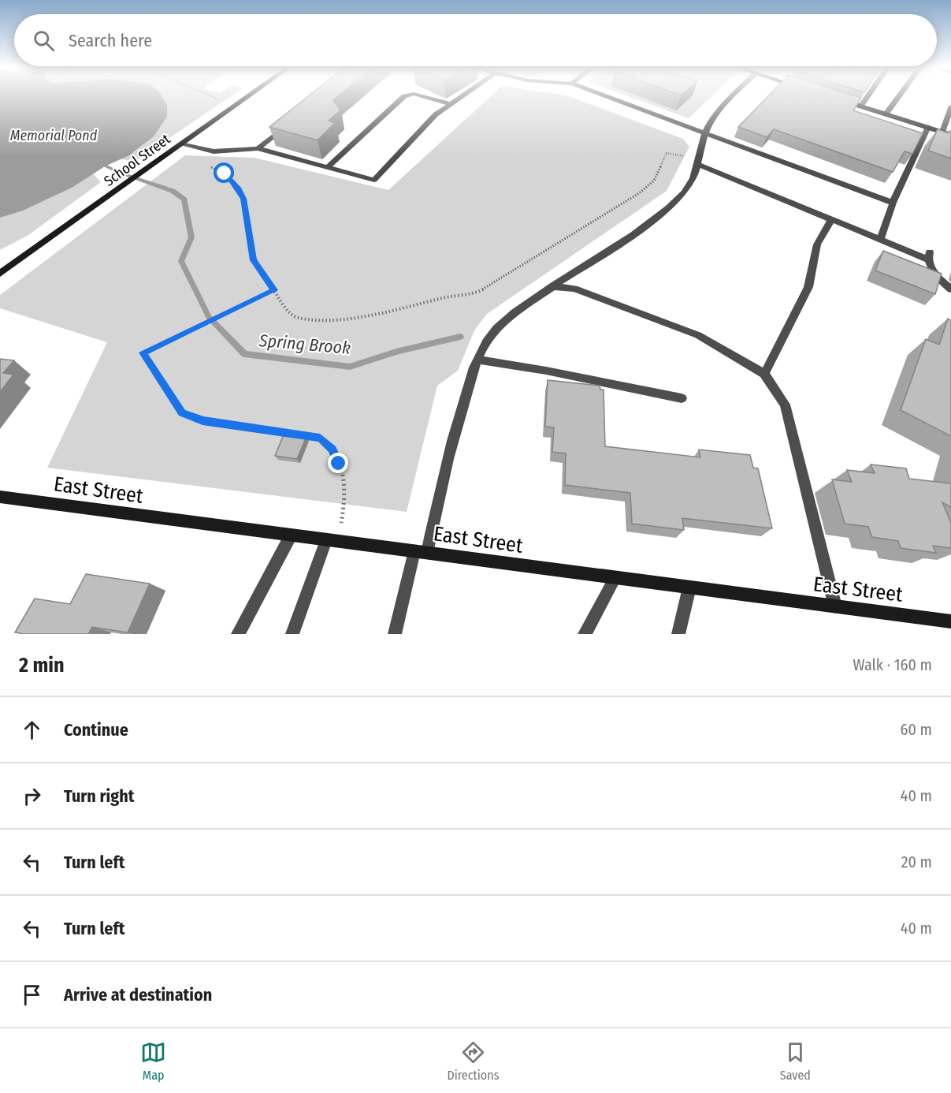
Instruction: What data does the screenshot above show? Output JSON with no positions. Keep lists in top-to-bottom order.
{
  "streets": {
    "street": ["School Street", "East Street"]
  },
  "water": ["Memorial Pond", "Spring Brook"],
  "page": {
    "search": "Search here",
    "heading": ["2 min", "Walk · 160 m"],
    "list": [
      ["Continue", "60 m"],
      ["Turn right", "40 m"],
      ["Turn left", "20 m"],
      ["Turn left", "40 m"],
      "Arrive at destination"
    ],
    "nav": ["Map", "Directions", "Saved"]
  }
}
